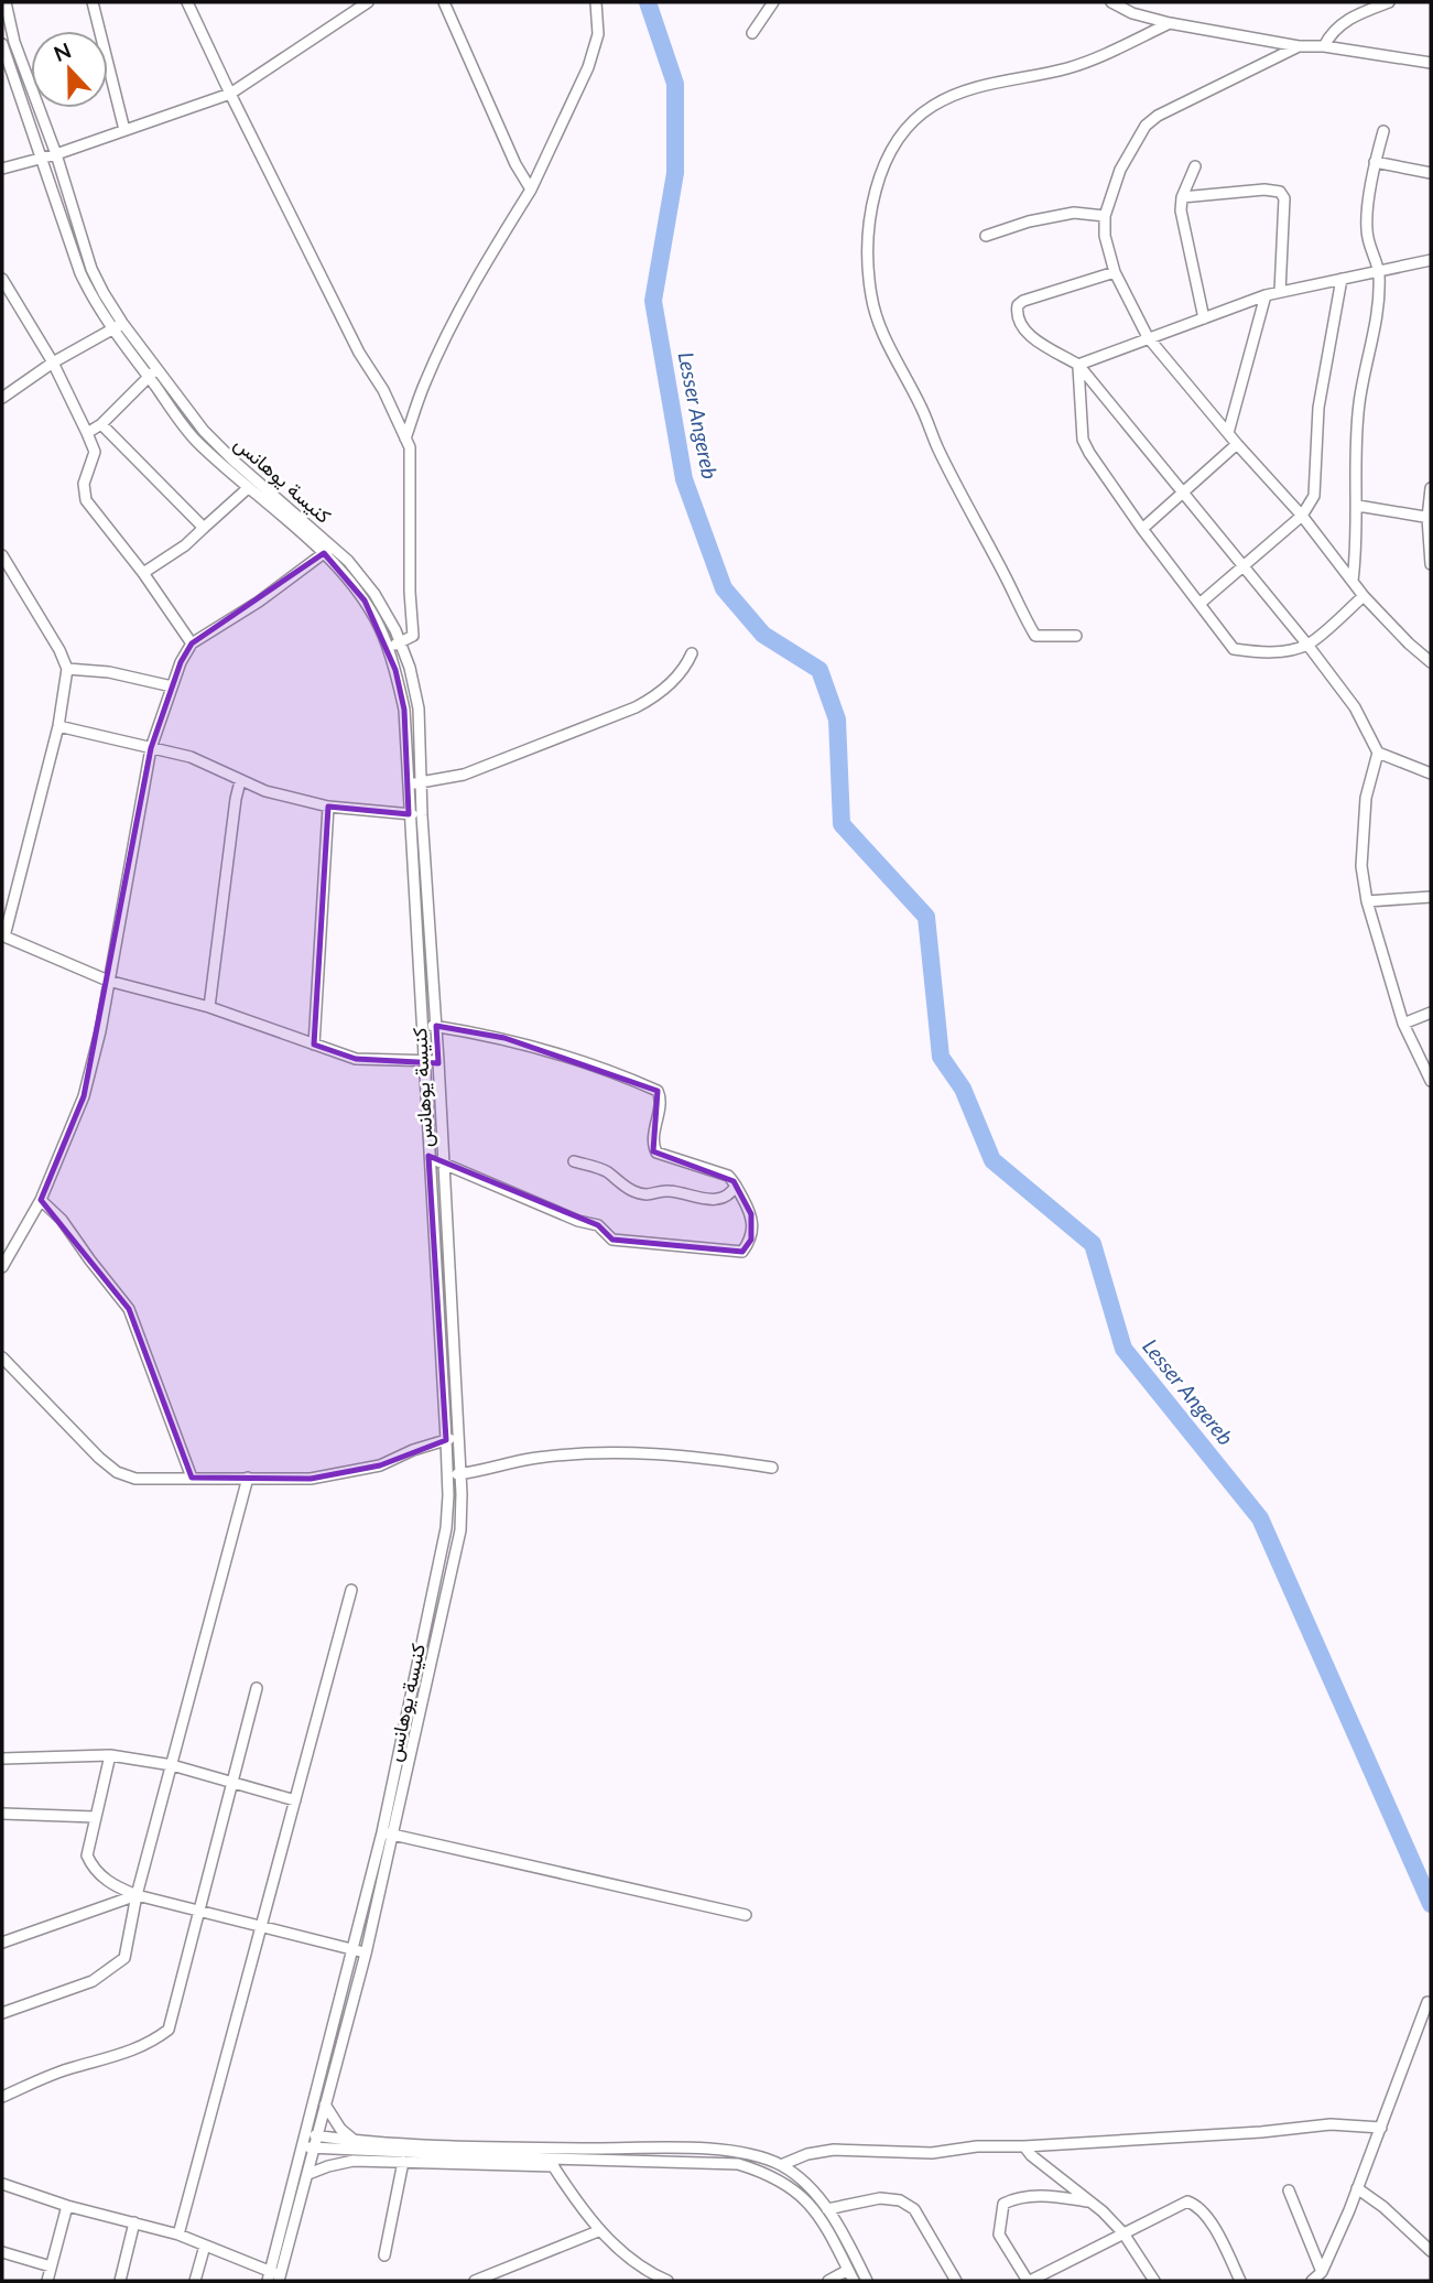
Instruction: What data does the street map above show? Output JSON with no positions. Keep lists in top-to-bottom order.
{
  "streets": {
    "street": ["كنيسة يوهانس"]
  },
  "water": ["Lesser Angereb"],
  "north": "top"
}
